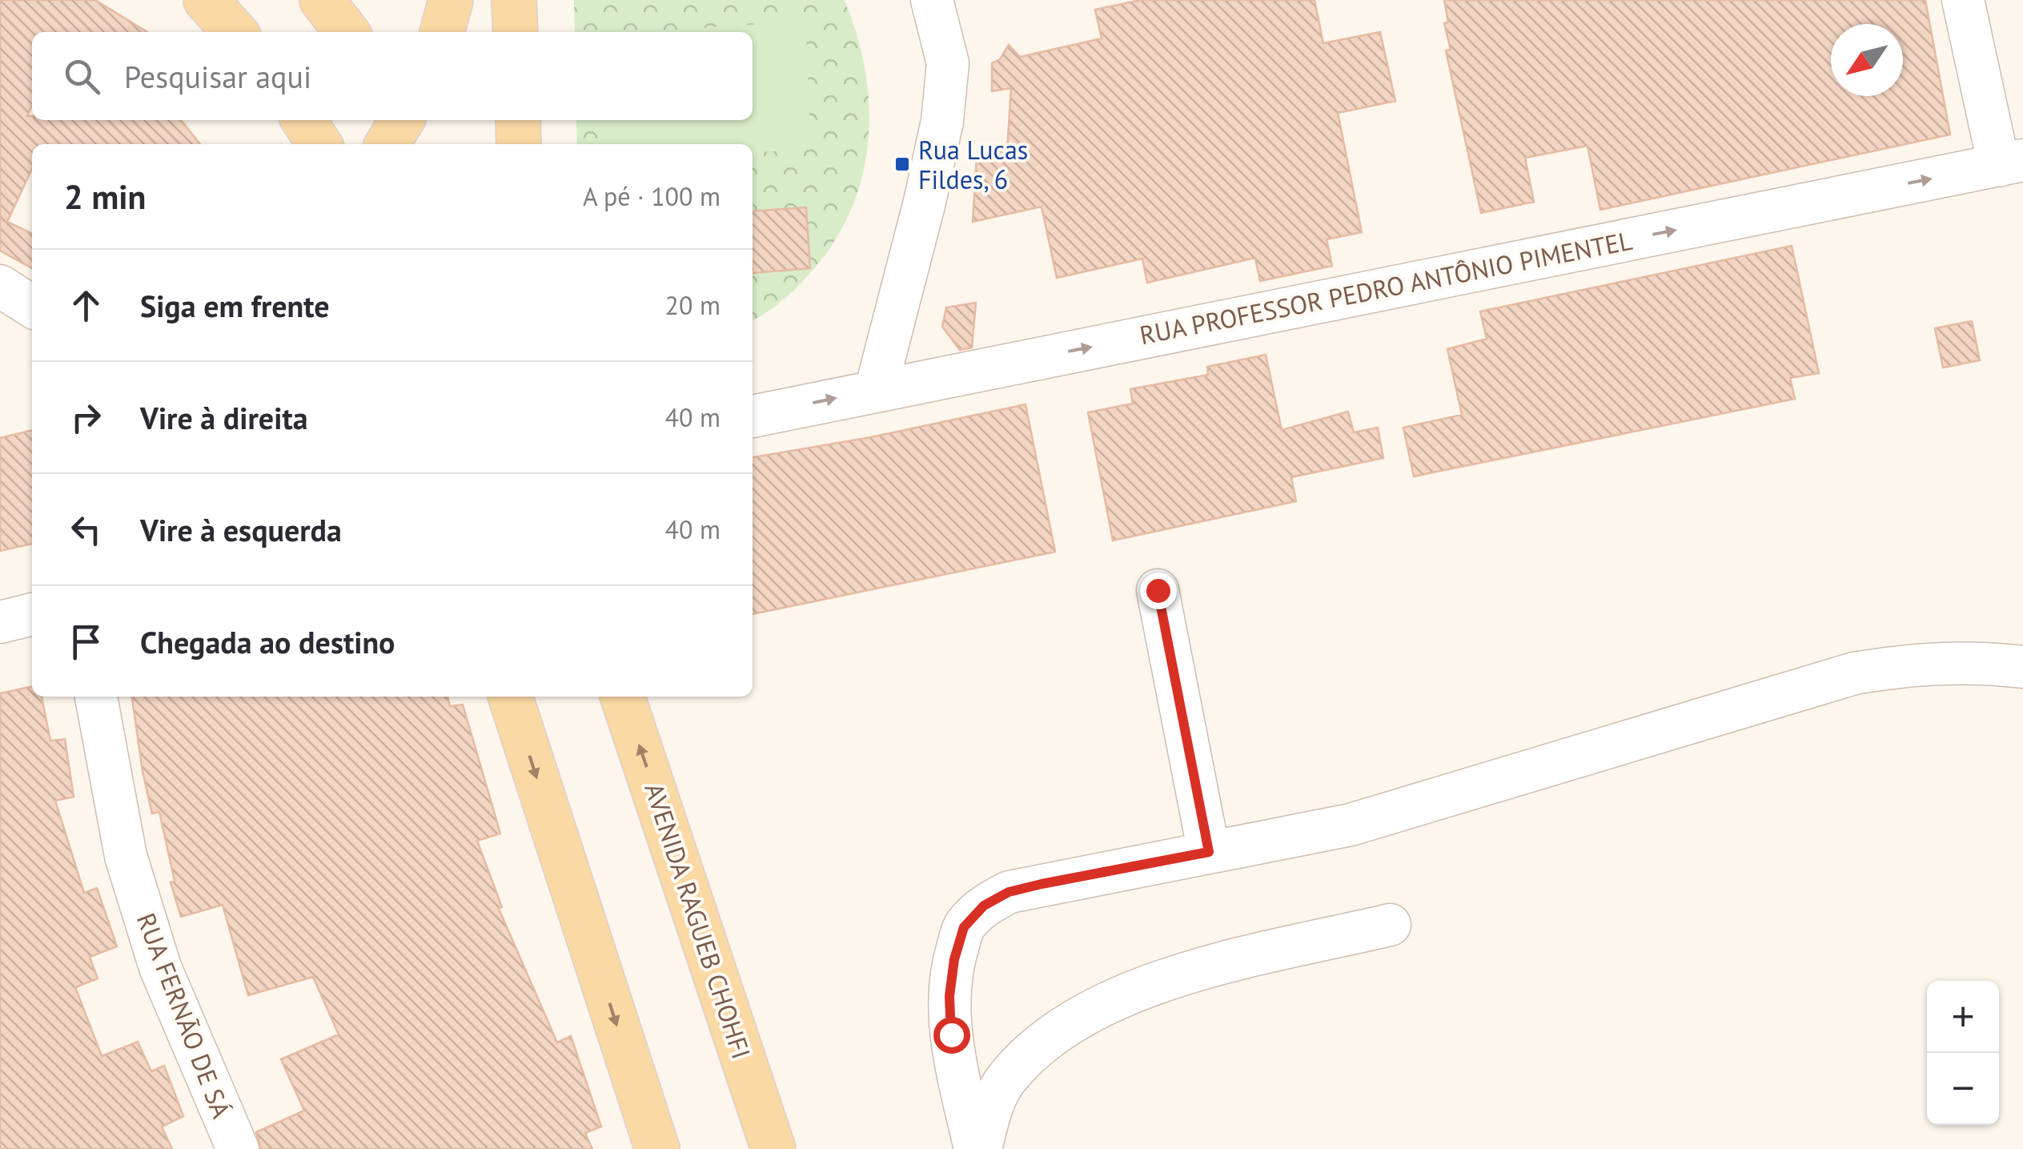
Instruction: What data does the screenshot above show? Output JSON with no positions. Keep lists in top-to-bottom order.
{
  "streets": {
    "main road": ["AVENIDA RAGUEB CHOHFI"],
    "street": ["RUA PROFESSOR PEDRO ANTÔNIO PIMENTEL", "RUA FERNÃO DE SÁ"]
  },
  "one_way": ["RUA PROFESSOR PEDRO ANTÔNIO PIMENTEL"],
  "places": {
    "transit": ["Rua Lucas Fildes, 6"]
  },
  "north": "bottom left",
  "page": {
    "search": "Pesquisar aqui",
    "heading": ["2 min", "A pé · 100 m"],
    "list": [
      ["Siga em frente", "20 m"],
      ["Vire à direita", "40 m"],
      ["Vire à esquerda", "40 m"],
      "Chegada ao destino"
    ],
    "map_buttons": ["+", "−"]
  }
}
